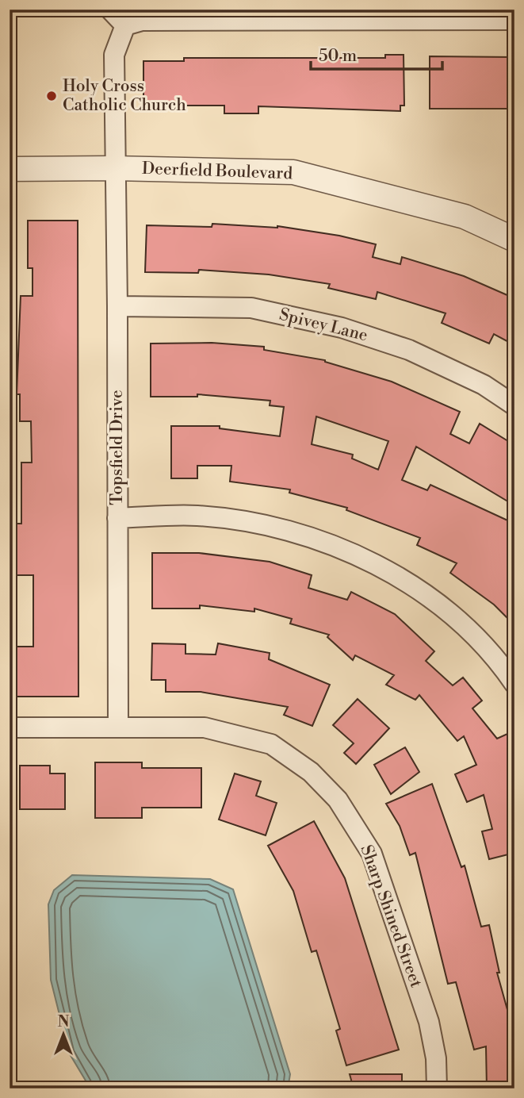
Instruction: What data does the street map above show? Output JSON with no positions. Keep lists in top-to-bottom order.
{
  "streets": {
    "street": [
      "Deerfield Boulevard",
      "Spivey Lane",
      "Topsfield Drive",
      "Sharp Shined Street"
    ]
  },
  "crossings": [
    ["Deerfield Boulevard", "Topsfield Drive"],
    ["Spivey Lane", "Topsfield Drive"],
    ["Topsfield Drive", "Sharp Shined Street"]
  ],
  "places": ["Holy Cross Catholic Church"],
  "scale_bar": "50 m",
  "north": "top"
}
